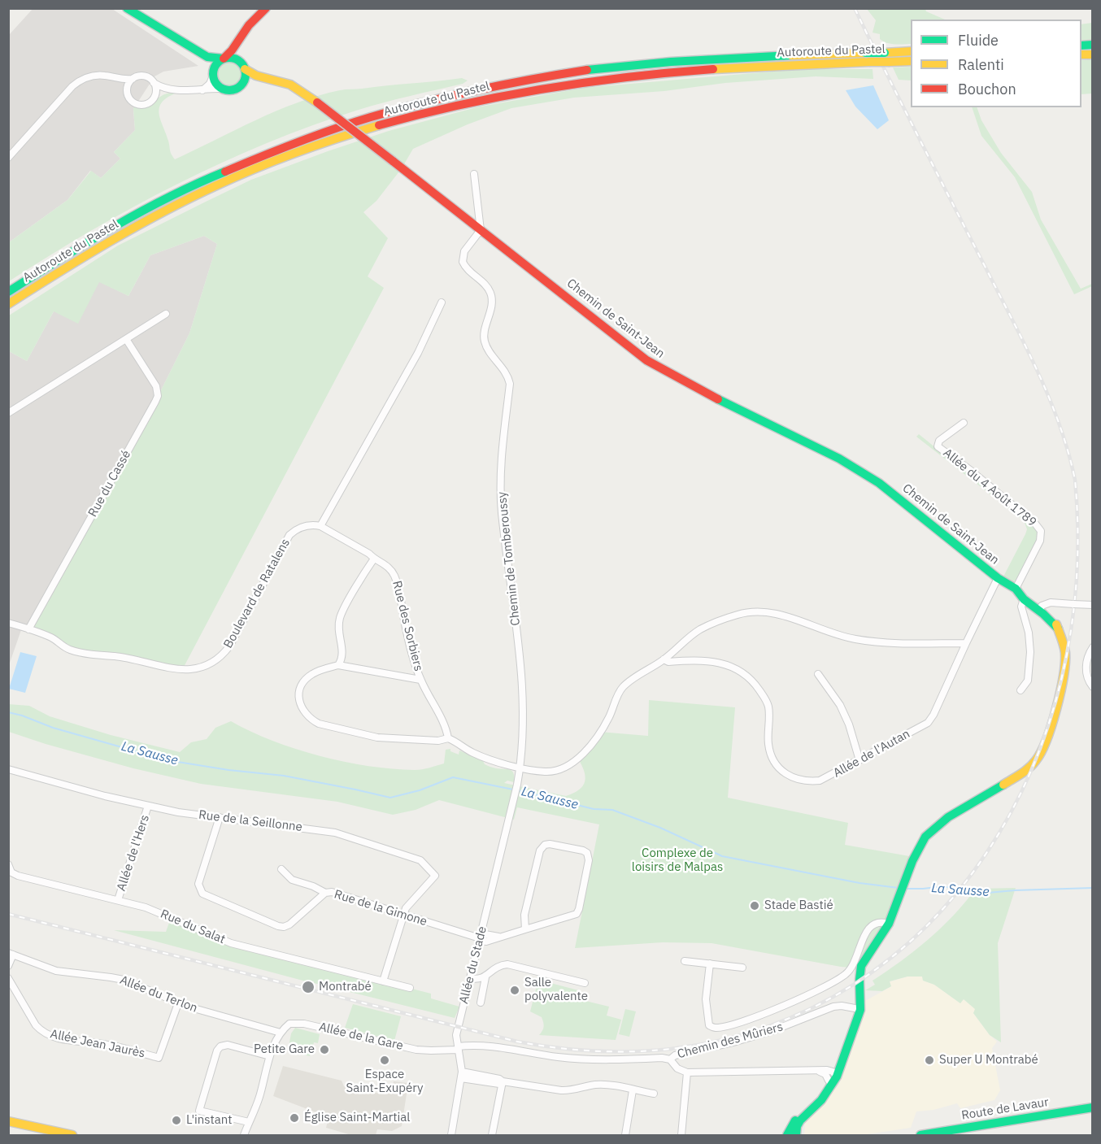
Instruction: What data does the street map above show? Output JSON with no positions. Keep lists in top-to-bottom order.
{
  "streets": {
    "main road": ["Autoroute du Pastel", "Chemin de Saint-Jean", "Route de Lavaur"],
    "street": [
      "Rue du Cassé",
      "Allée du 4 Août 1789",
      "Chemin de Tomberoussy",
      "Boulevard de Ratalens",
      "Rue des Sorbiers",
      "Allée de l'Autan",
      "Rue de la Seillonne",
      "Allée de l'Hers",
      "Rue de la Gimone",
      "Rue du Salat",
      "Allée du Stade",
      "Allée du Terlon",
      "Allée de la Gare",
      "Chemin des Mûriers",
      "Allée Jean Jaurès"
    ]
  },
  "crossings": [
    ["Chemin de Saint-Jean", "Allée du 4 Août 1789"],
    ["Chemin de Saint-Jean", "Chemin de Tomberoussy"],
    ["Chemin de Saint-Jean", "Allée de l'Autan"],
    ["Rue du Cassé", "Boulevard de Ratalens"],
    ["Chemin de Tomberoussy", "Allée du Stade"],
    ["Boulevard de Ratalens", "Rue des Sorbiers"],
    ["Rue de la Seillonne", "Allée de l'Hers"],
    ["Rue de la Seillonne", "Rue de la Gimone"],
    ["Allée de l'Hers", "Rue du Salat"],
    ["Rue de la Gimone", "Allée du Stade"],
    ["Allée du Stade", "Allée de la Gare"],
    ["Allée du Stade", "Chemin des Mûriers"],
    ["Allée du Terlon", "Allée de la Gare"],
    ["Allée du Terlon", "Allée Jean Jaurès"],
    ["Allée de la Gare", "Chemin des Mûriers"]
  ],
  "water": ["La Sausse"],
  "parks": ["Complexe de loisirs de Malpas"],
  "places": [
    "Stade Bastié",
    "Montrabé",
    "Salle polyvalente",
    "Petite Gare",
    "Espace Saint-Exupéry",
    "Super U Montrabé",
    "Église Saint-Martial",
    "L'instant"
  ],
  "legend": ["Fluide", "Ralenti", "Bouchon"]
}
